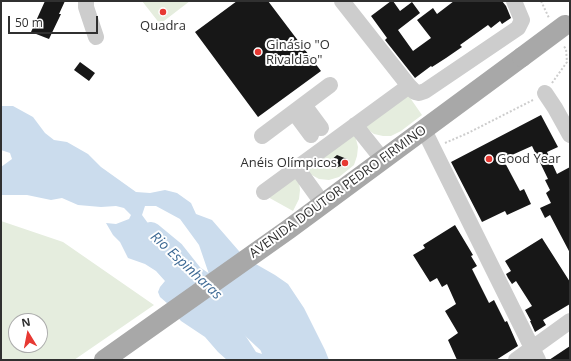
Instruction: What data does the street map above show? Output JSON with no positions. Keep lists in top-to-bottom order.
{
  "streets": {
    "main road": ["AVENIDA DOUTOR PEDRO FIRMINO"]
  },
  "water": ["Rio Espinharas"],
  "places": [
    "Quadra",
    "Ginásio \"O Rivaldão\"",
    "Good Year",
    "Anéis Olímpicos"
  ],
  "scale_bar": "50 m",
  "north": "top"
}
